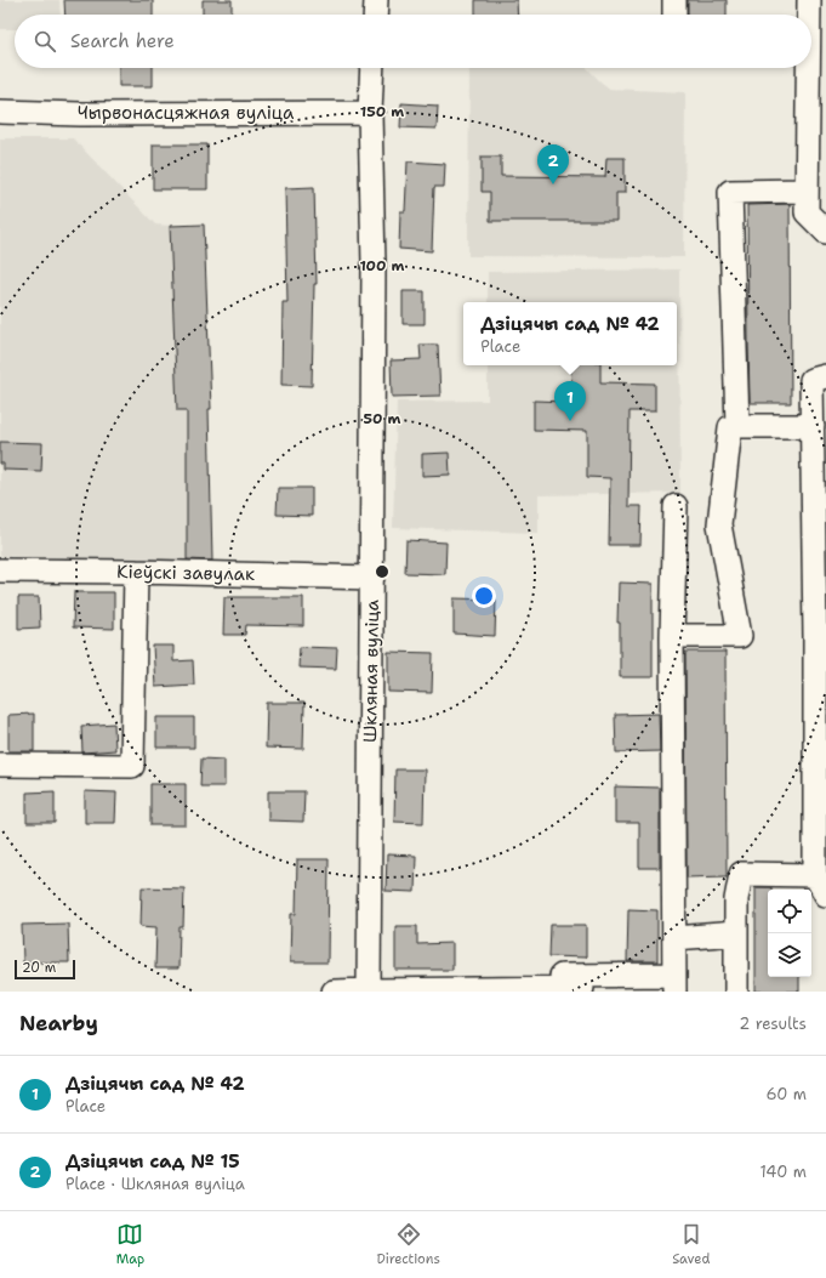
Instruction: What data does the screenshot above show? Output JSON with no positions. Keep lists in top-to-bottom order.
{
  "streets": {
    "street": ["Чырвонасцяжная вуліца", "Кіеўскі завулак", "Шкляная вуліца"]
  },
  "crossings": [
    ["Чырвонасцяжная вуліца", "Шкляная вуліца"],
    ["Кіеўскі завулак", "Шкляная вуліца"]
  ],
  "scale_bar": "20 m",
  "page": {
    "search": "Search here",
    "pins": ["2", "1"],
    "popup": ["Дзіцячы сад № 42", "Place"],
    "scale": "20 m",
    "heading": ["Nearby", "2 results"],
    "list": [
      {
        "mark": "1",
        "name": "Дзіцячы сад № 42",
        "note": "Place",
        "value": "60 m"
      },
      {
        "mark": "2",
        "name": "Дзіцячы сад № 15",
        "note": "Place · Шкляная вуліца",
        "value": "140 m"
      }
    ],
    "nav": ["Map", "Directions", "Saved"]
  },
  "rings": ["150 m", "100 m", "50 m"]
}
